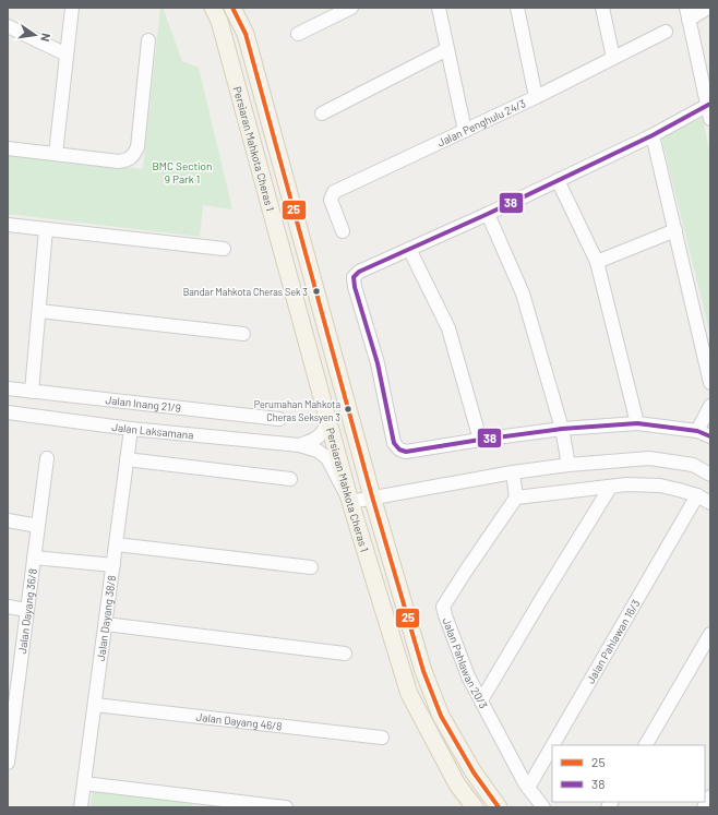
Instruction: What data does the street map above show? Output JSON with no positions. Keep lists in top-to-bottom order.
{
  "streets": {
    "main road": ["Persiaran Mahkota Cheras 1"],
    "street": [
      "Jalan Penghulu 24/3",
      "Jalan Inang 21/9",
      "Jalan Laksamana",
      "Jalan Dayang 36/8",
      "Jalan Dayang 38/8",
      "Jalan Pahlawan 16/3",
      "Jalan Pahlawan 20/3",
      "Jalan Dayang 46/8"
    ]
  },
  "crossings": [
    ["Persiaran Mahkota Cheras 1", "Jalan Laksamana"],
    ["Jalan Laksamana", "Jalan Dayang 38/8"],
    ["Jalan Dayang 38/8", "Jalan Dayang 46/8"],
    ["Jalan Pahlawan 16/3", "Jalan Pahlawan 20/3"]
  ],
  "parks": ["BMC Section 9 Park 1"],
  "places": ["Bandar Mahkota Cheras Sek 3", "Perumahan Mahkota Cheras Seksyen 3"],
  "lines": ["transit line 25", "transit line 38"],
  "legend": ["25", "38"],
  "north": "right"
}
